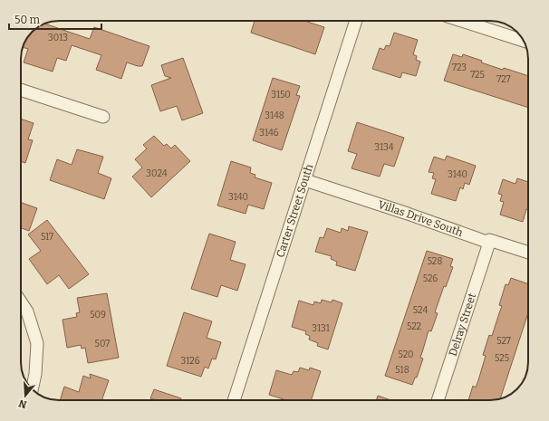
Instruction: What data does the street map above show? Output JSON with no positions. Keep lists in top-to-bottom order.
{
  "streets": {
    "street": ["Carter Street South", "Villas Drive South", "Delray Street"]
  },
  "crossings": [
    ["Carter Street South", "Villas Drive South"],
    ["Villas Drive South", "Delray Street"]
  ],
  "house_numbers": [
    "3013",
    "723",
    "725",
    "727",
    "3150",
    "3148",
    "3146",
    "3134",
    "3024",
    "3140",
    "3140",
    "517",
    "528",
    "526",
    "524",
    "509",
    "522",
    "3131",
    "527",
    "507",
    "520",
    "525",
    "3126",
    "518"
  ],
  "scale_bar": "50 m",
  "north": "bottom"
}
